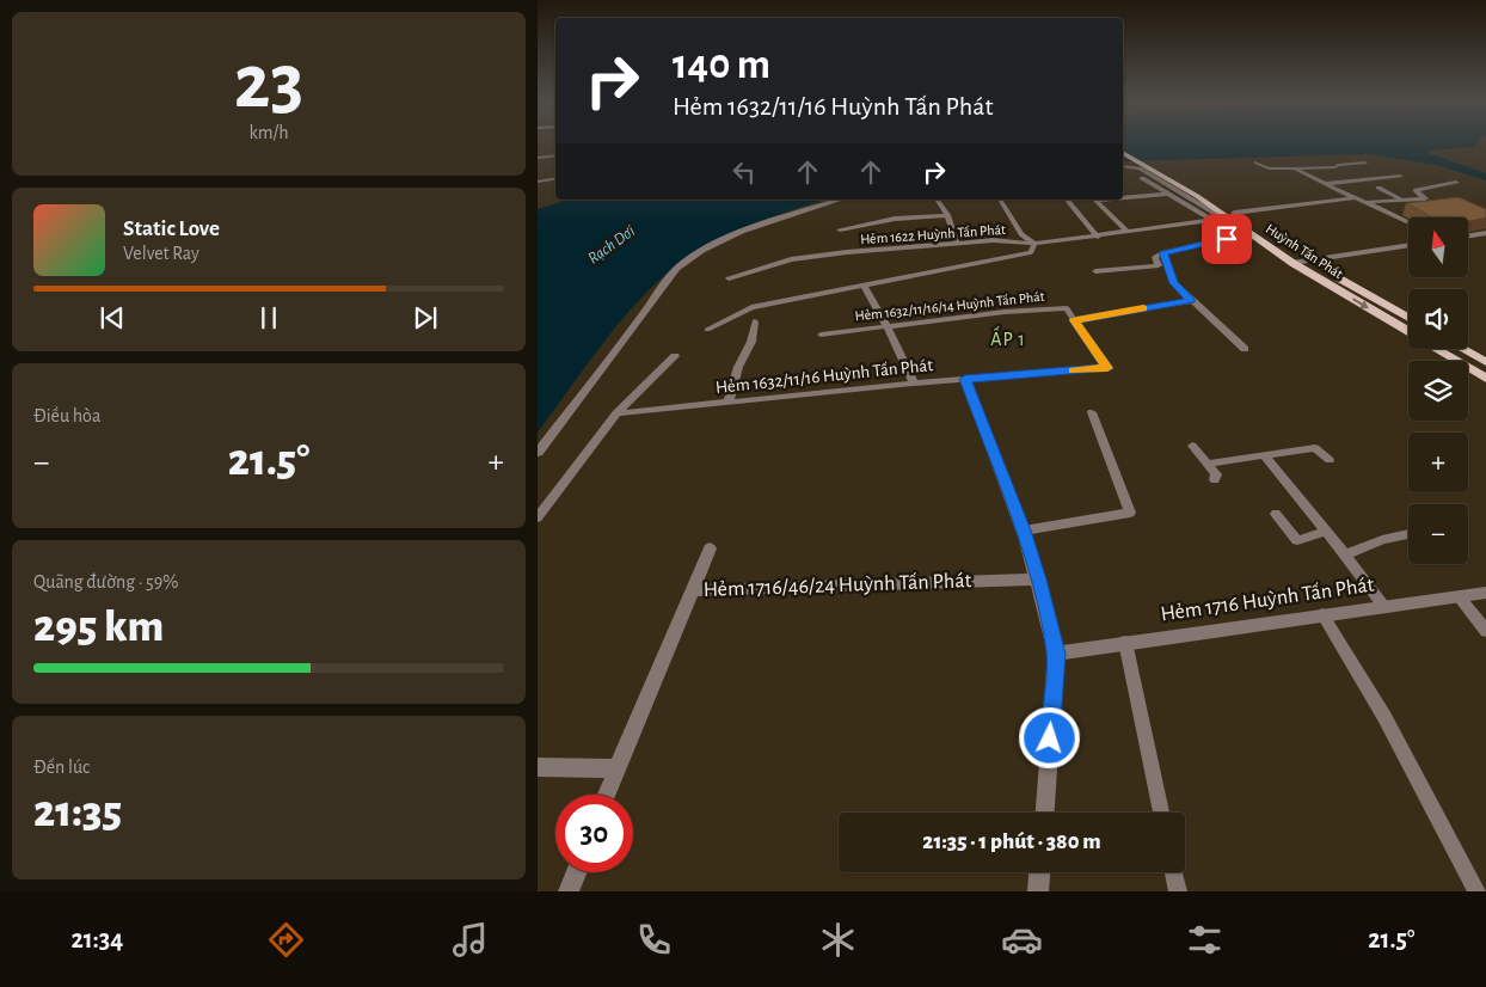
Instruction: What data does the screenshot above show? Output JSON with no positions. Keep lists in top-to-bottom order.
{
  "streets": {
    "main road": ["Huỳnh Tấn Phát"],
    "street": ["Hẻm 1716/46/24 Huỳnh Tấn Phát", "Hẻm 1716 Huỳnh Tấn Phát"],
    "lane": ["Hẻm 1622 Huỳnh Tấn Phát", "Hẻm 1632/11/16/14 Huỳnh Tấn Phát", "Hẻm 1632/11/16 Huỳnh Tấn Phát"]
  },
  "crossings": [
    ["Hẻm 1622 Huỳnh Tấn Phát", "Huỳnh Tấn Phát"],
    ["Hẻm 1632/11/16/14 Huỳnh Tấn Phát", "Hẻm 1632/11/16 Huỳnh Tấn Phát"]
  ],
  "districts": ["ẤP 1"],
  "water": ["Rạch Dơi"],
  "north": "top",
  "page": {
    "tile": [
      ["23", "km/h"],
      "Điều hòa",
      ["Quãng đường · 59%", "295 km"],
      ["Đến lúc", "21:35"]
    ],
    "turn": ["140 m", "Hẻm 1632/11/16 Huỳnh Tấn Phát"],
    "song": ["Static Love", "Velvet Ray"],
    "map_buttons": ["+", "−"],
    "heat": ["−", "21.5°", "+"],
    "limit": "30",
    "trip": "21:35 · 1 phút · 380 m",
    "tabs": ["21:34", "21.5°"]
  }
}
